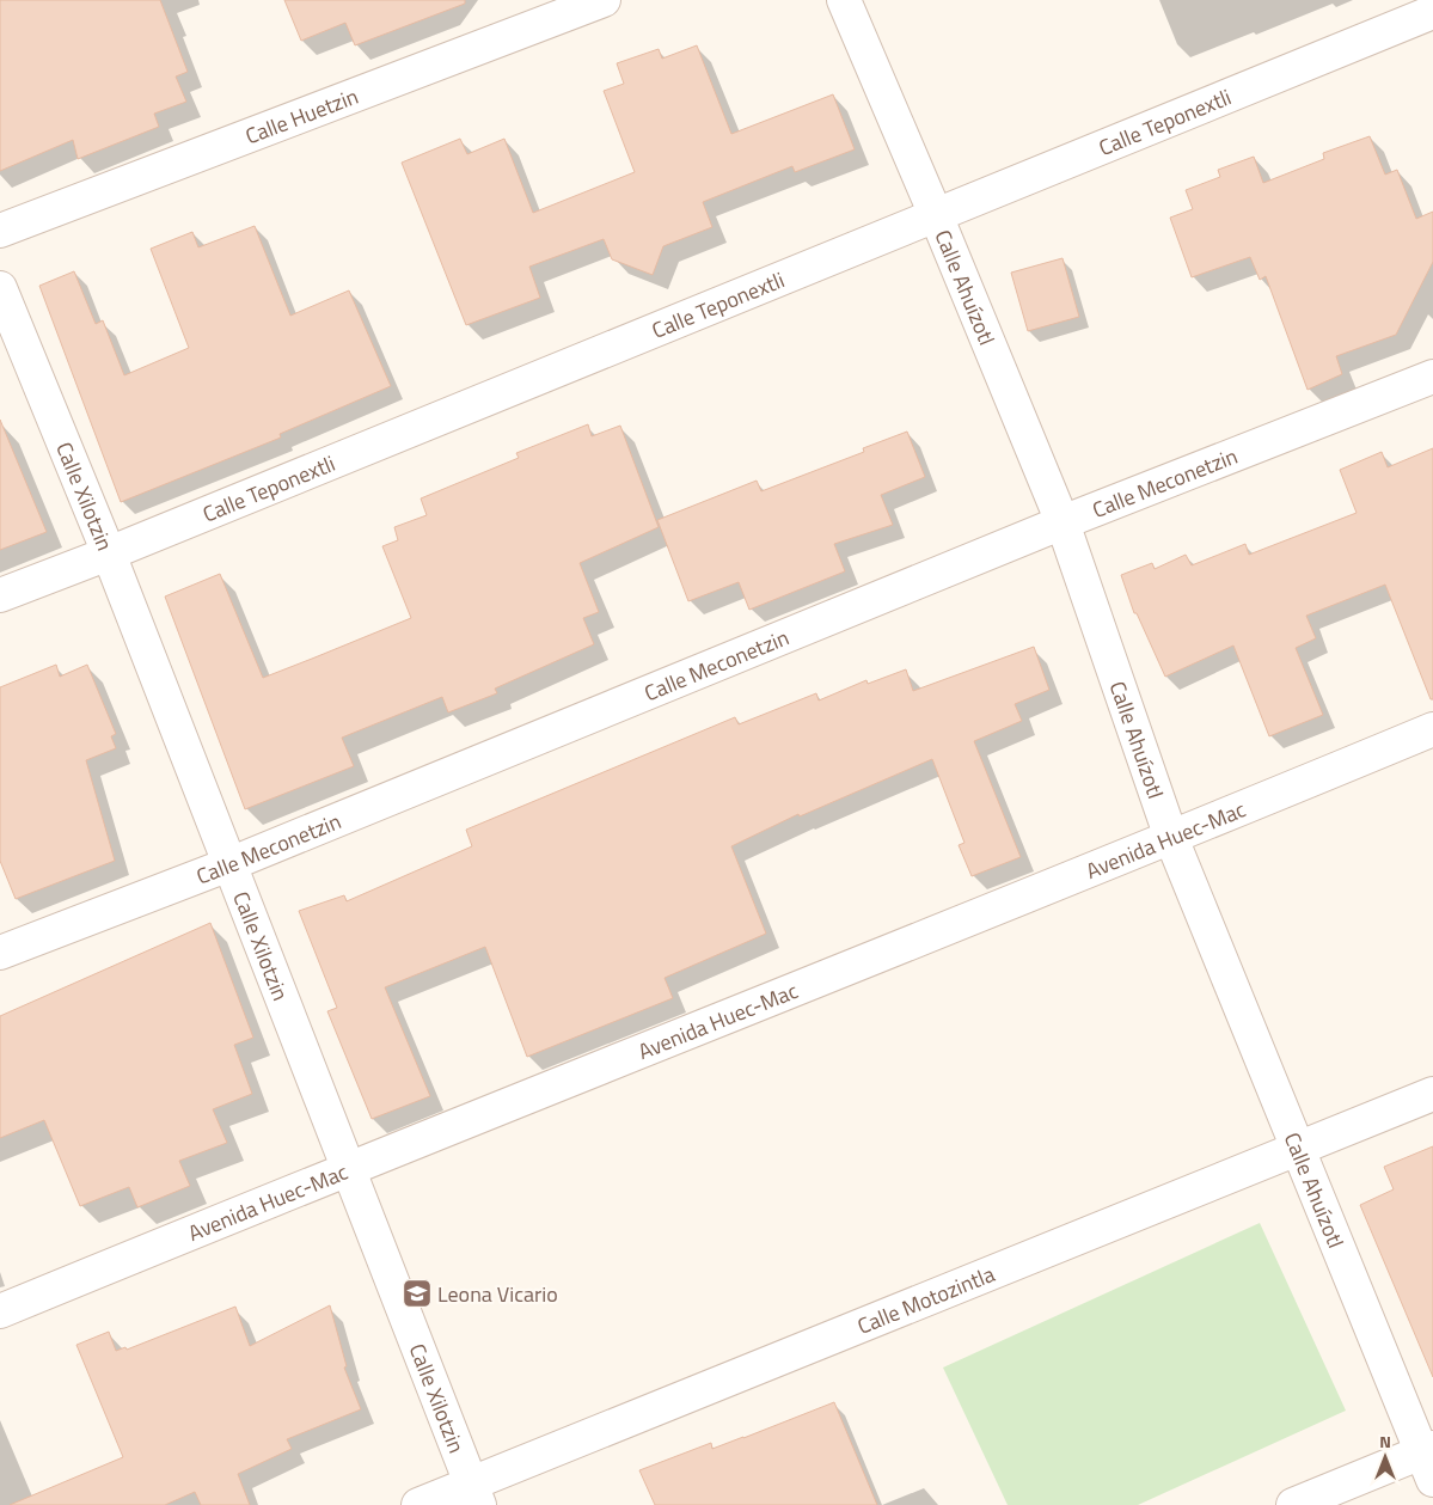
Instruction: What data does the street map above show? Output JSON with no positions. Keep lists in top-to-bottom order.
{
  "streets": {
    "street": [
      "Calle Huetzin",
      "Calle Teponextli",
      "Calle Ahuízotl",
      "Calle Meconetzin",
      "Calle Xilotzin",
      "Avenida Huec-Mac",
      "Calle Motozintla"
    ]
  },
  "crossings": [
    ["Calle Teponextli", "Calle Ahuízotl"],
    ["Calle Teponextli", "Calle Xilotzin"],
    ["Calle Ahuízotl", "Calle Meconetzin"],
    ["Calle Ahuízotl", "Avenida Huec-Mac"],
    ["Calle Ahuízotl", "Calle Motozintla"],
    ["Calle Meconetzin", "Calle Xilotzin"],
    ["Calle Xilotzin", "Avenida Huec-Mac"],
    ["Calle Xilotzin", "Calle Motozintla"]
  ],
  "places": {
    "school or university": ["Leona Vicario"]
  },
  "north": "top"
}
